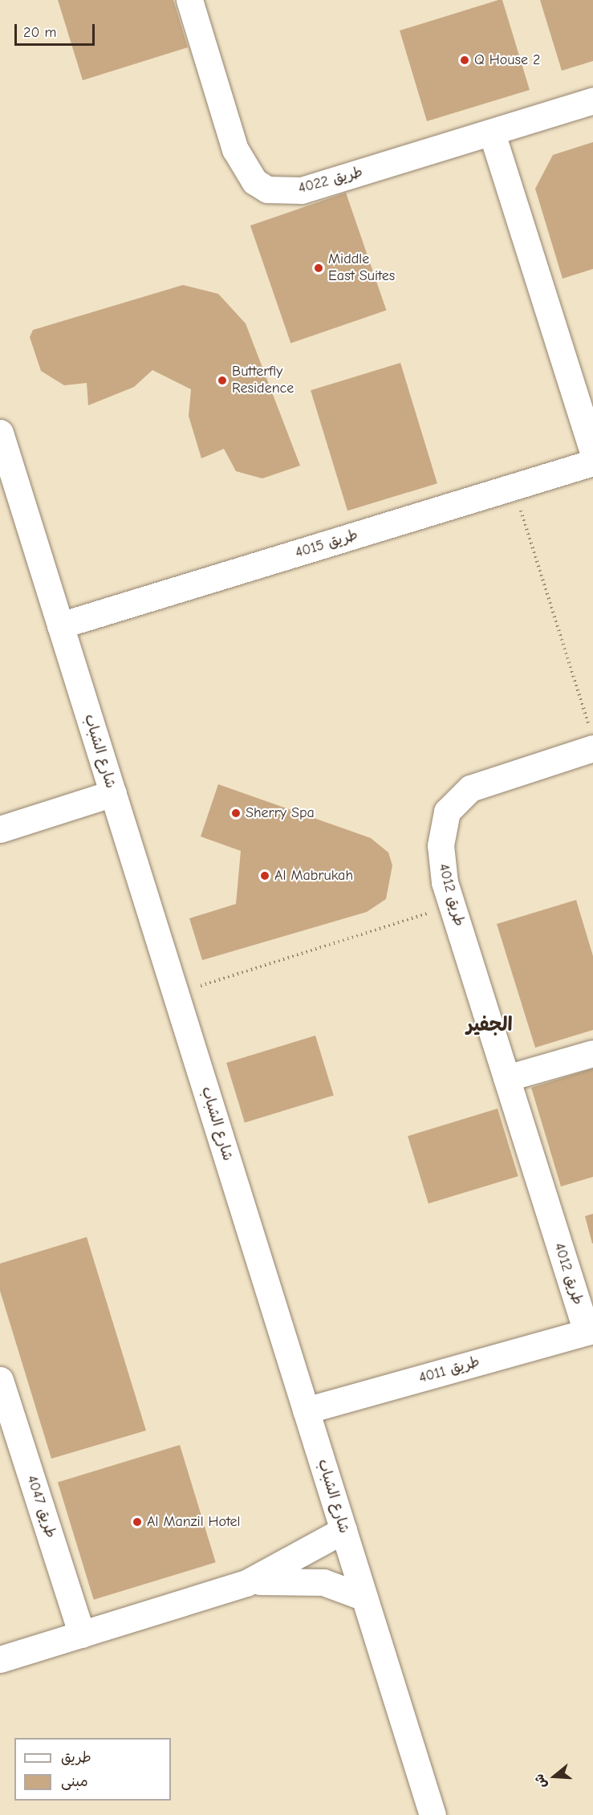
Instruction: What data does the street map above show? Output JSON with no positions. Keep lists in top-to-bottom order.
{
  "streets": {
    "street": [
      "طريق 4022",
      "طريق 4015",
      "شارع الشباب",
      "طريق 4012",
      "طريق 4011",
      "طريق 4047"
    ]
  },
  "crossings": [
    ["طريق 4015", "شارع الشباب"],
    ["شارع الشباب", "طريق 4011"],
    ["طريق 4012", "طريق 4011"]
  ],
  "districts": ["الجفير"],
  "places": [
    "Q House 2",
    "Middle East Suites",
    "Butterfly Residence",
    "Sherry Spa",
    "Al Mabrukah",
    "Al Manzil Hotel"
  ],
  "legend": ["طريق", "مبنى"],
  "scale_bar": "20 m",
  "north": "left"
}
